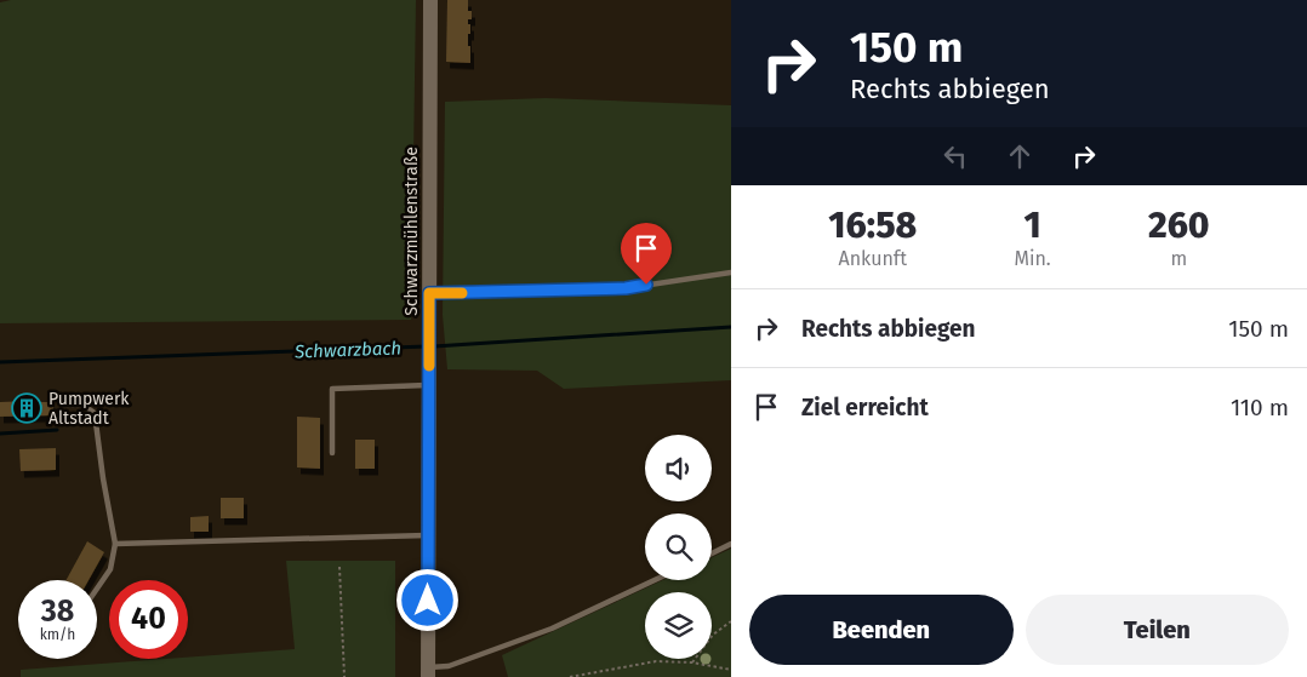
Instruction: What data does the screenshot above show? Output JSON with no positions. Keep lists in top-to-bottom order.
{
  "streets": {
    "street": ["Schwarzmühlenstraße"]
  },
  "water": ["Schwarzbach"],
  "places": {
    "building": ["Pumpwerk Altstadt"]
  },
  "page": {
    "turn": ["150 m", "Rechts abbiegen"],
    "eta": [
      "16:58",
      "Ankunft",
      "1",
      "Min.",
      "260",
      "m"
    ],
    "list": [
      {
        "name": "Rechts abbiegen",
        "value": "150 m"
      },
      {
        "name": "Ziel erreicht",
        "value": "110 m"
      }
    ],
    "speed": "38 km/h",
    "limit": "40",
    "buttons": ["Beenden", "Teilen"]
  }
}
